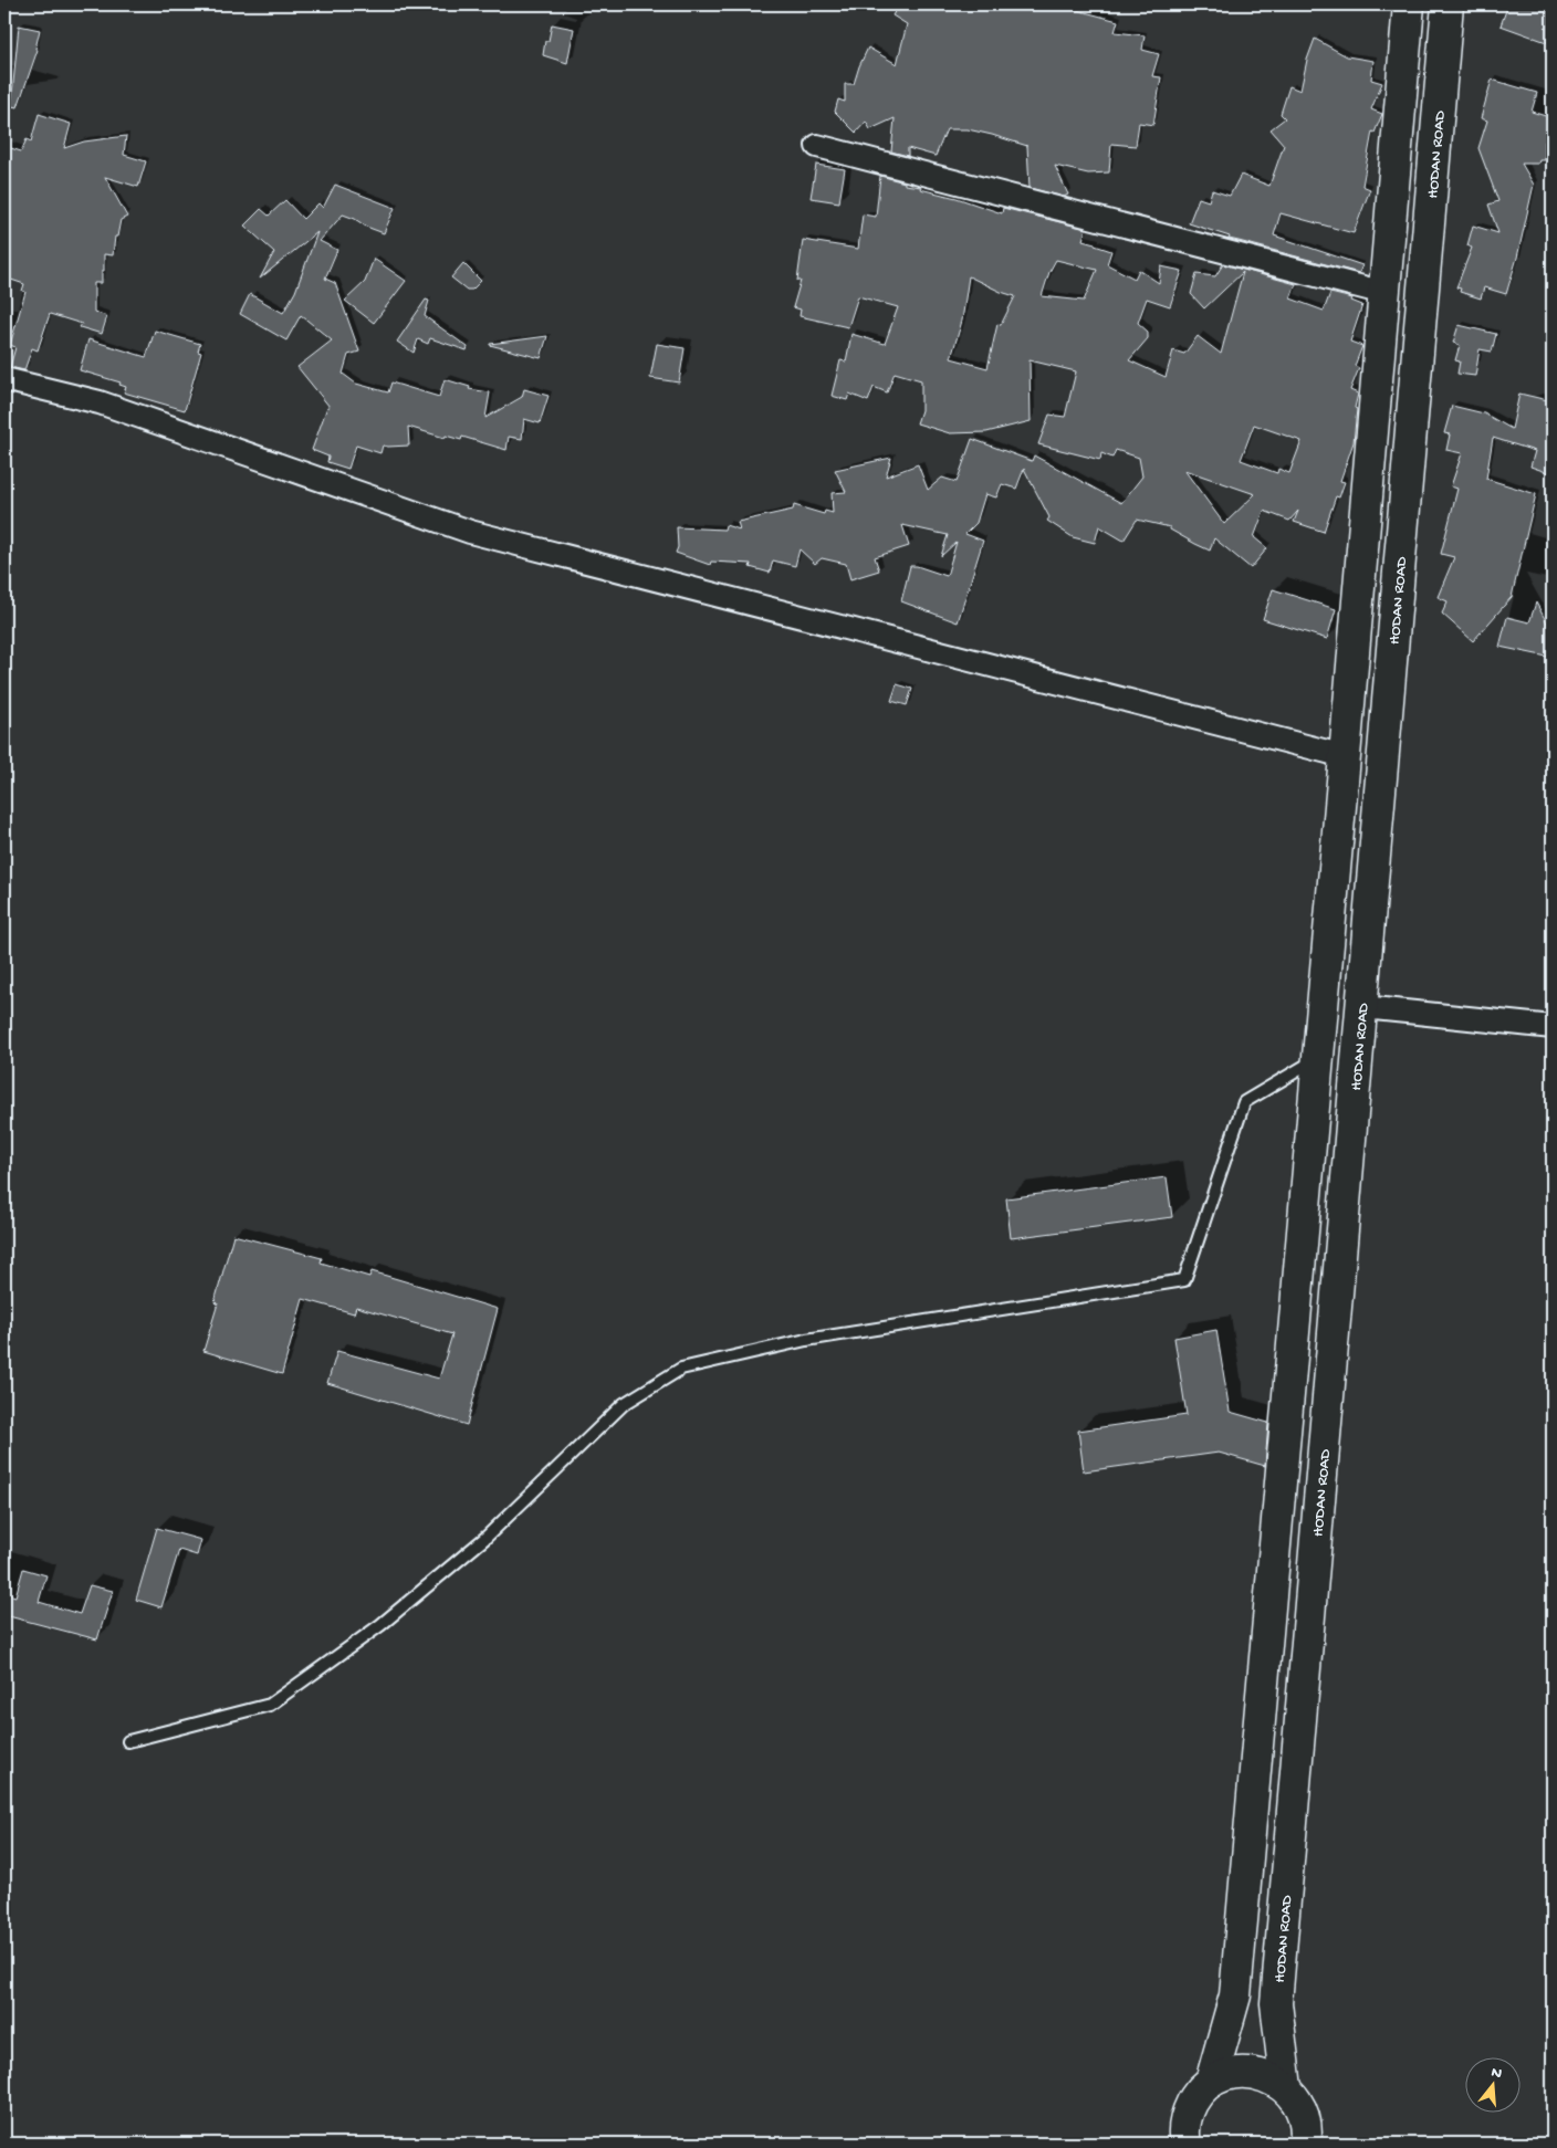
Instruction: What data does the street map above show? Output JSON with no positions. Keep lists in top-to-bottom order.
{
  "streets": {
    "main road": ["HODAN ROAD"]
  },
  "north": "top"
}
